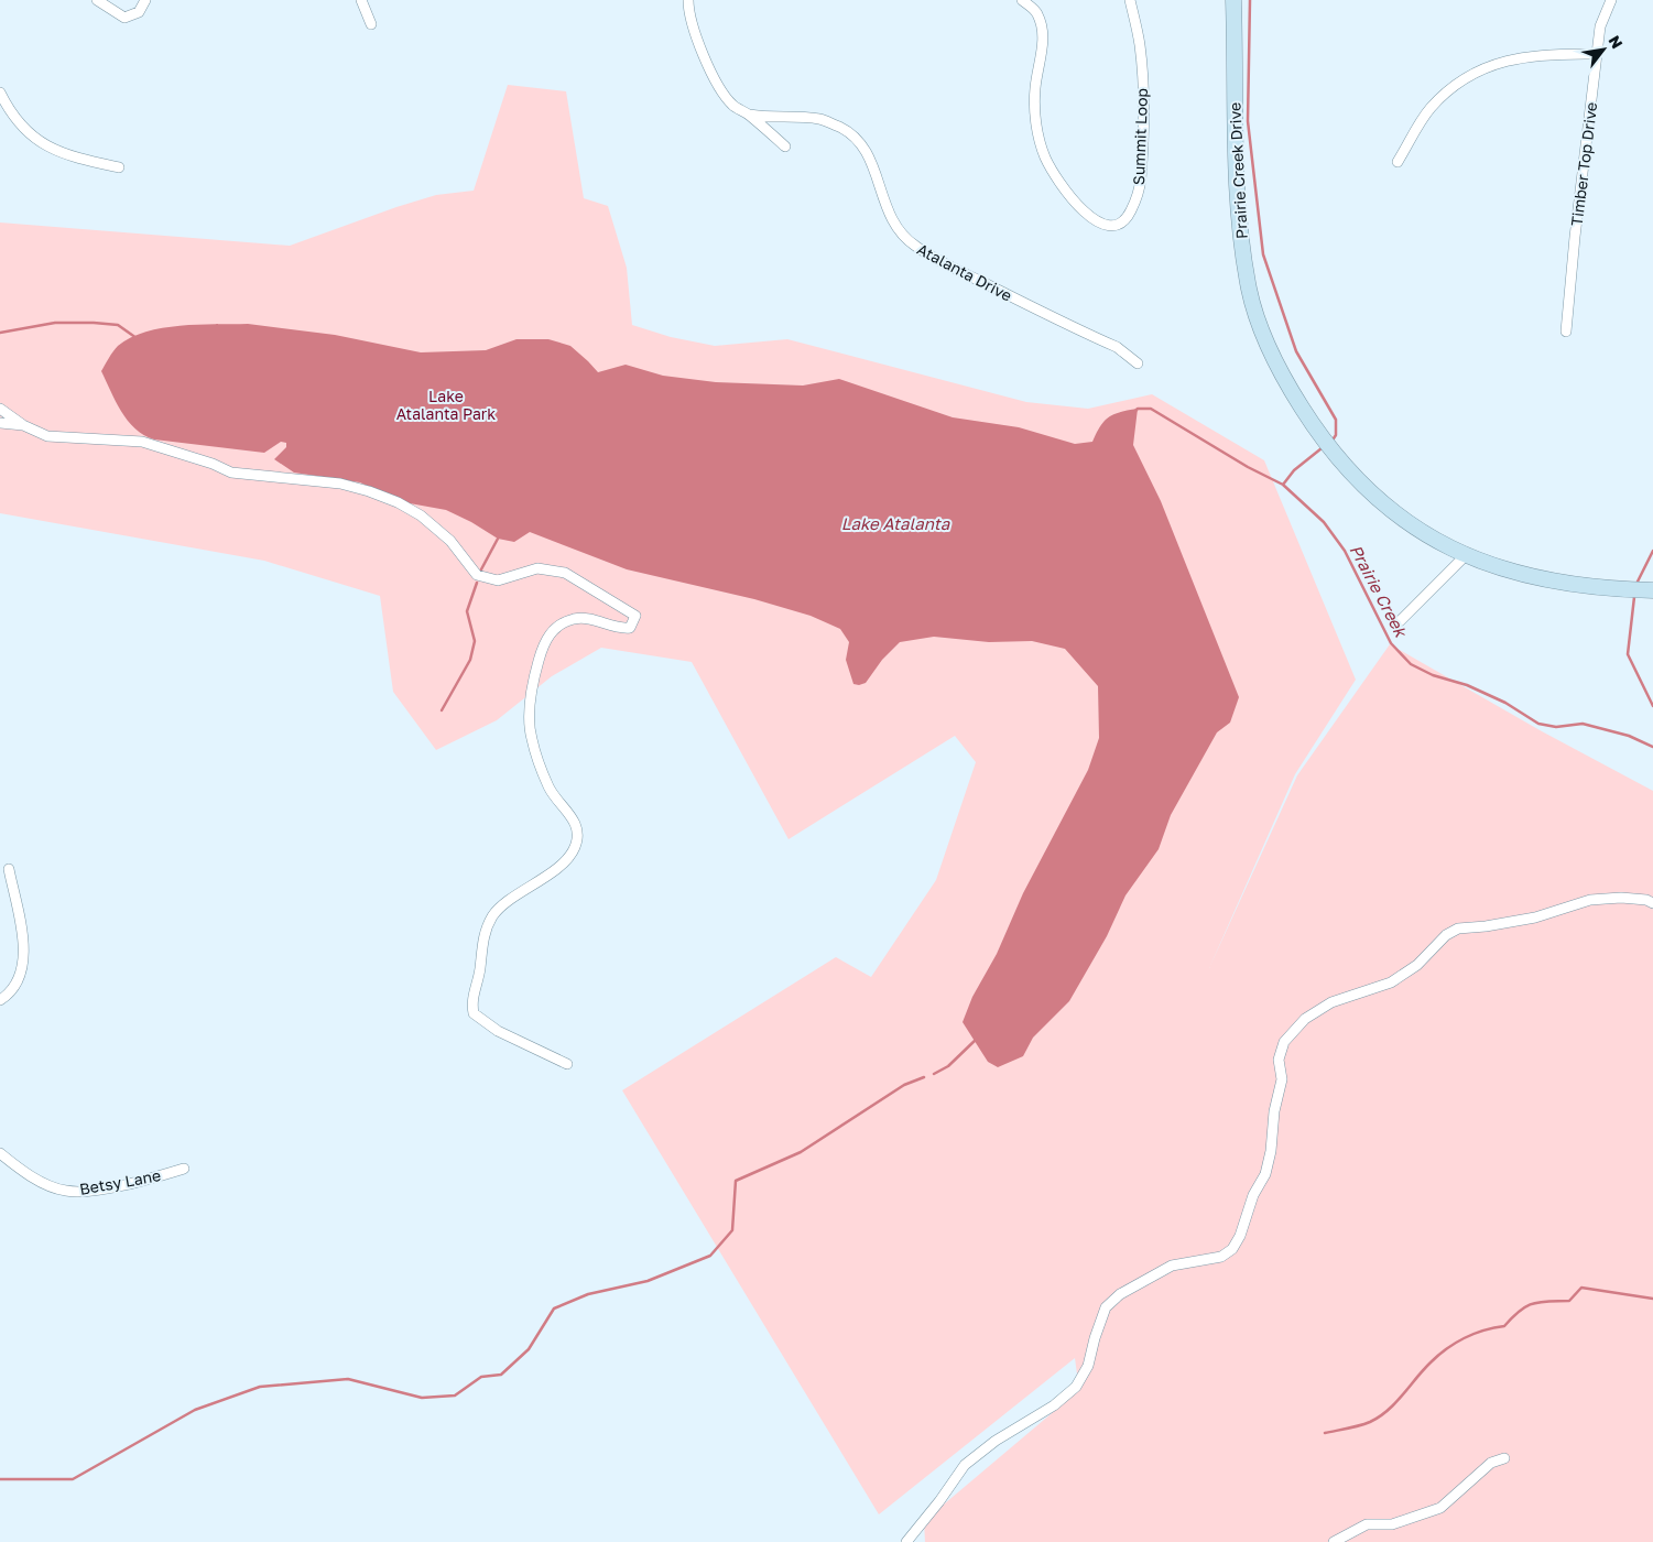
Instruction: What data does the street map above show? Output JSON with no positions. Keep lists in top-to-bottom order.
{
  "streets": {
    "main road": ["Prairie Creek Drive"],
    "street": [
      "Summit Loop",
      "Timber Top Drive",
      "Atalanta Drive",
      "Betsy Lane"
    ]
  },
  "water": ["Lake Atalanta", "Prairie Creek"],
  "parks": ["Lake Atalanta Park"],
  "north": "top right"
}
